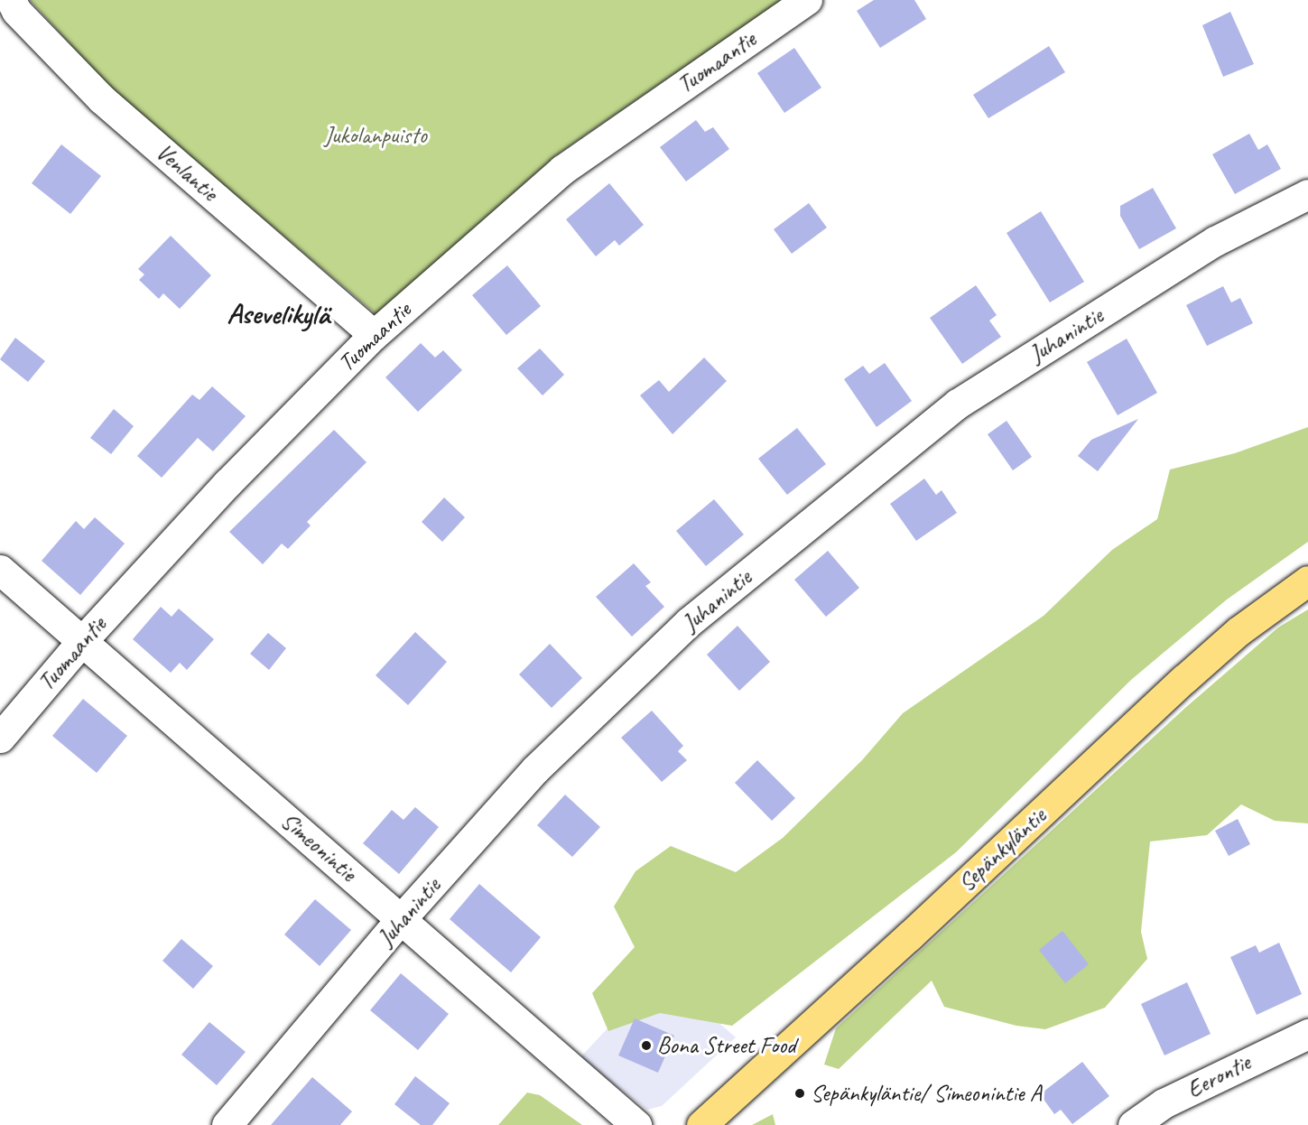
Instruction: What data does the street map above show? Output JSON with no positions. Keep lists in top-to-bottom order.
{
  "streets": {
    "main road": ["Sepänkyläntie"],
    "street": [
      "Tuomaantie",
      "Venlantie",
      "Juhanintie",
      "Simeonintie",
      "Eerontie"
    ]
  },
  "crossings": [
    ["Tuomaantie", "Venlantie"],
    ["Tuomaantie", "Simeonintie"],
    ["Juhanintie", "Simeonintie"]
  ],
  "districts": ["Asevelikylä"],
  "parks": ["Jukolanpuisto"],
  "places": ["Bona Street Food", "Sepänkyläntie/ Simeonintie A"]
}
